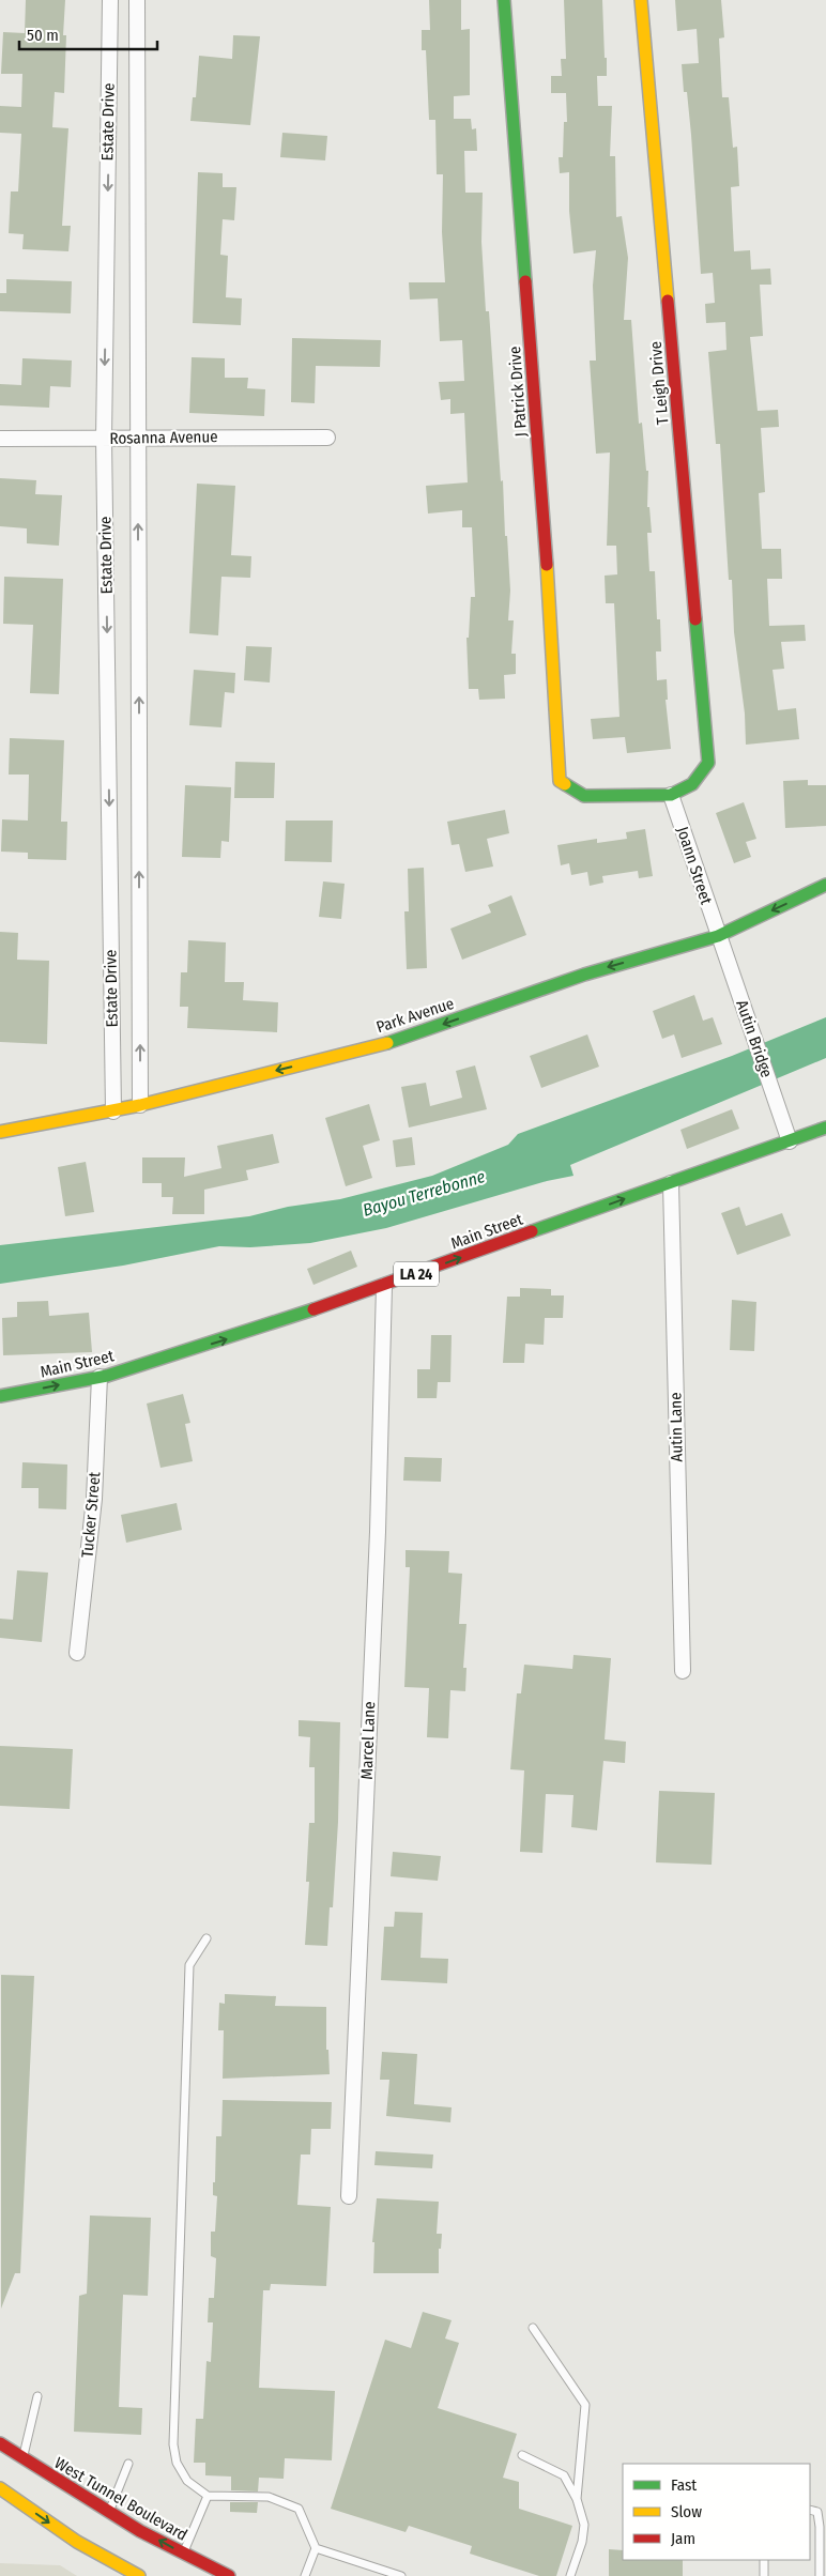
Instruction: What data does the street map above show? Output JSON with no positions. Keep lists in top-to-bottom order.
{
  "streets": {
    "main road": [
      "T Leigh Drive",
      "J Patrick Drive",
      "Park Avenue",
      "Main Street",
      "LA 24",
      "West Tunnel Boulevard"
    ],
    "street": [
      "Estate Drive",
      "Rosanna Avenue",
      "Joann Street",
      "Autin Bridge",
      "Autin Lane",
      "Tucker Street",
      "Marcel Lane"
    ]
  },
  "crossings": [
    ["Estate Drive", "Rosanna Avenue"],
    ["Estate Drive", "Park Avenue"],
    ["T Leigh Drive", "J Patrick Drive"],
    ["T Leigh Drive", "Joann Street"],
    ["J Patrick Drive", "Joann Street"],
    ["Joann Street", "Park Avenue"],
    ["Joann Street", "Autin Bridge"],
    ["Park Avenue", "Autin Bridge"],
    ["Autin Bridge", "Main Street"],
    ["Main Street", "Autin Lane"],
    ["Main Street", "Tucker Street"],
    ["Main Street", "Marcel Lane"]
  ],
  "one_way": ["Park Avenue", "Main Street"],
  "water": ["Bayou Terrebonne"],
  "legend": ["Fast", "Slow", "Jam"],
  "scale_bar": "50 m"
}
